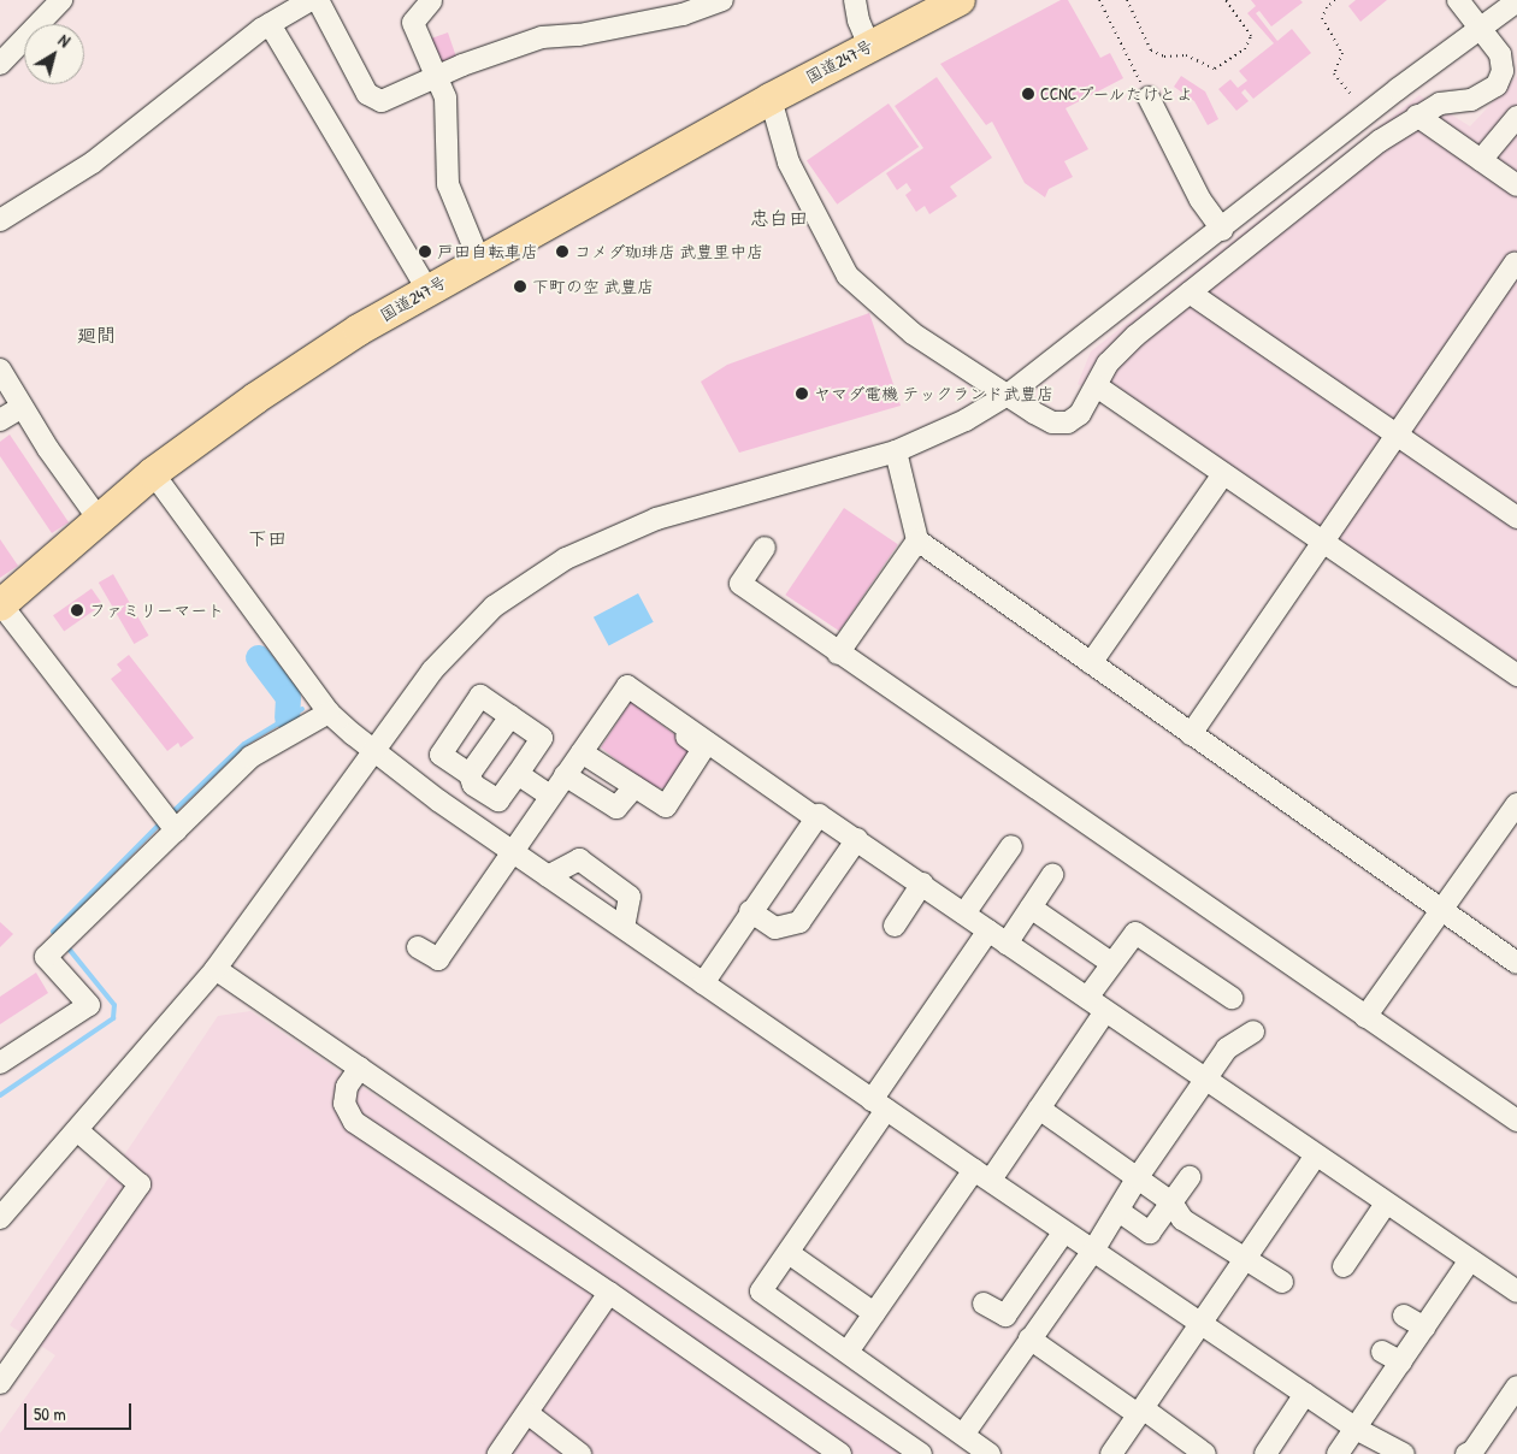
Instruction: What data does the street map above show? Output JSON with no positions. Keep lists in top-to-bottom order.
{
  "streets": {
    "highway": ["国道247号"]
  },
  "districts": ["忠白田", "廻間", "下田"],
  "places": [
    "CCNCプールたけとよ",
    "戸田自転車店",
    "コメダ珈琲店 武豊里中店",
    "下町の空 武豊店",
    "ヤマダ電機 テックランド武豊店",
    "ファミリーマート"
  ],
  "scale_bar": "50 m",
  "north": "top right"
}
